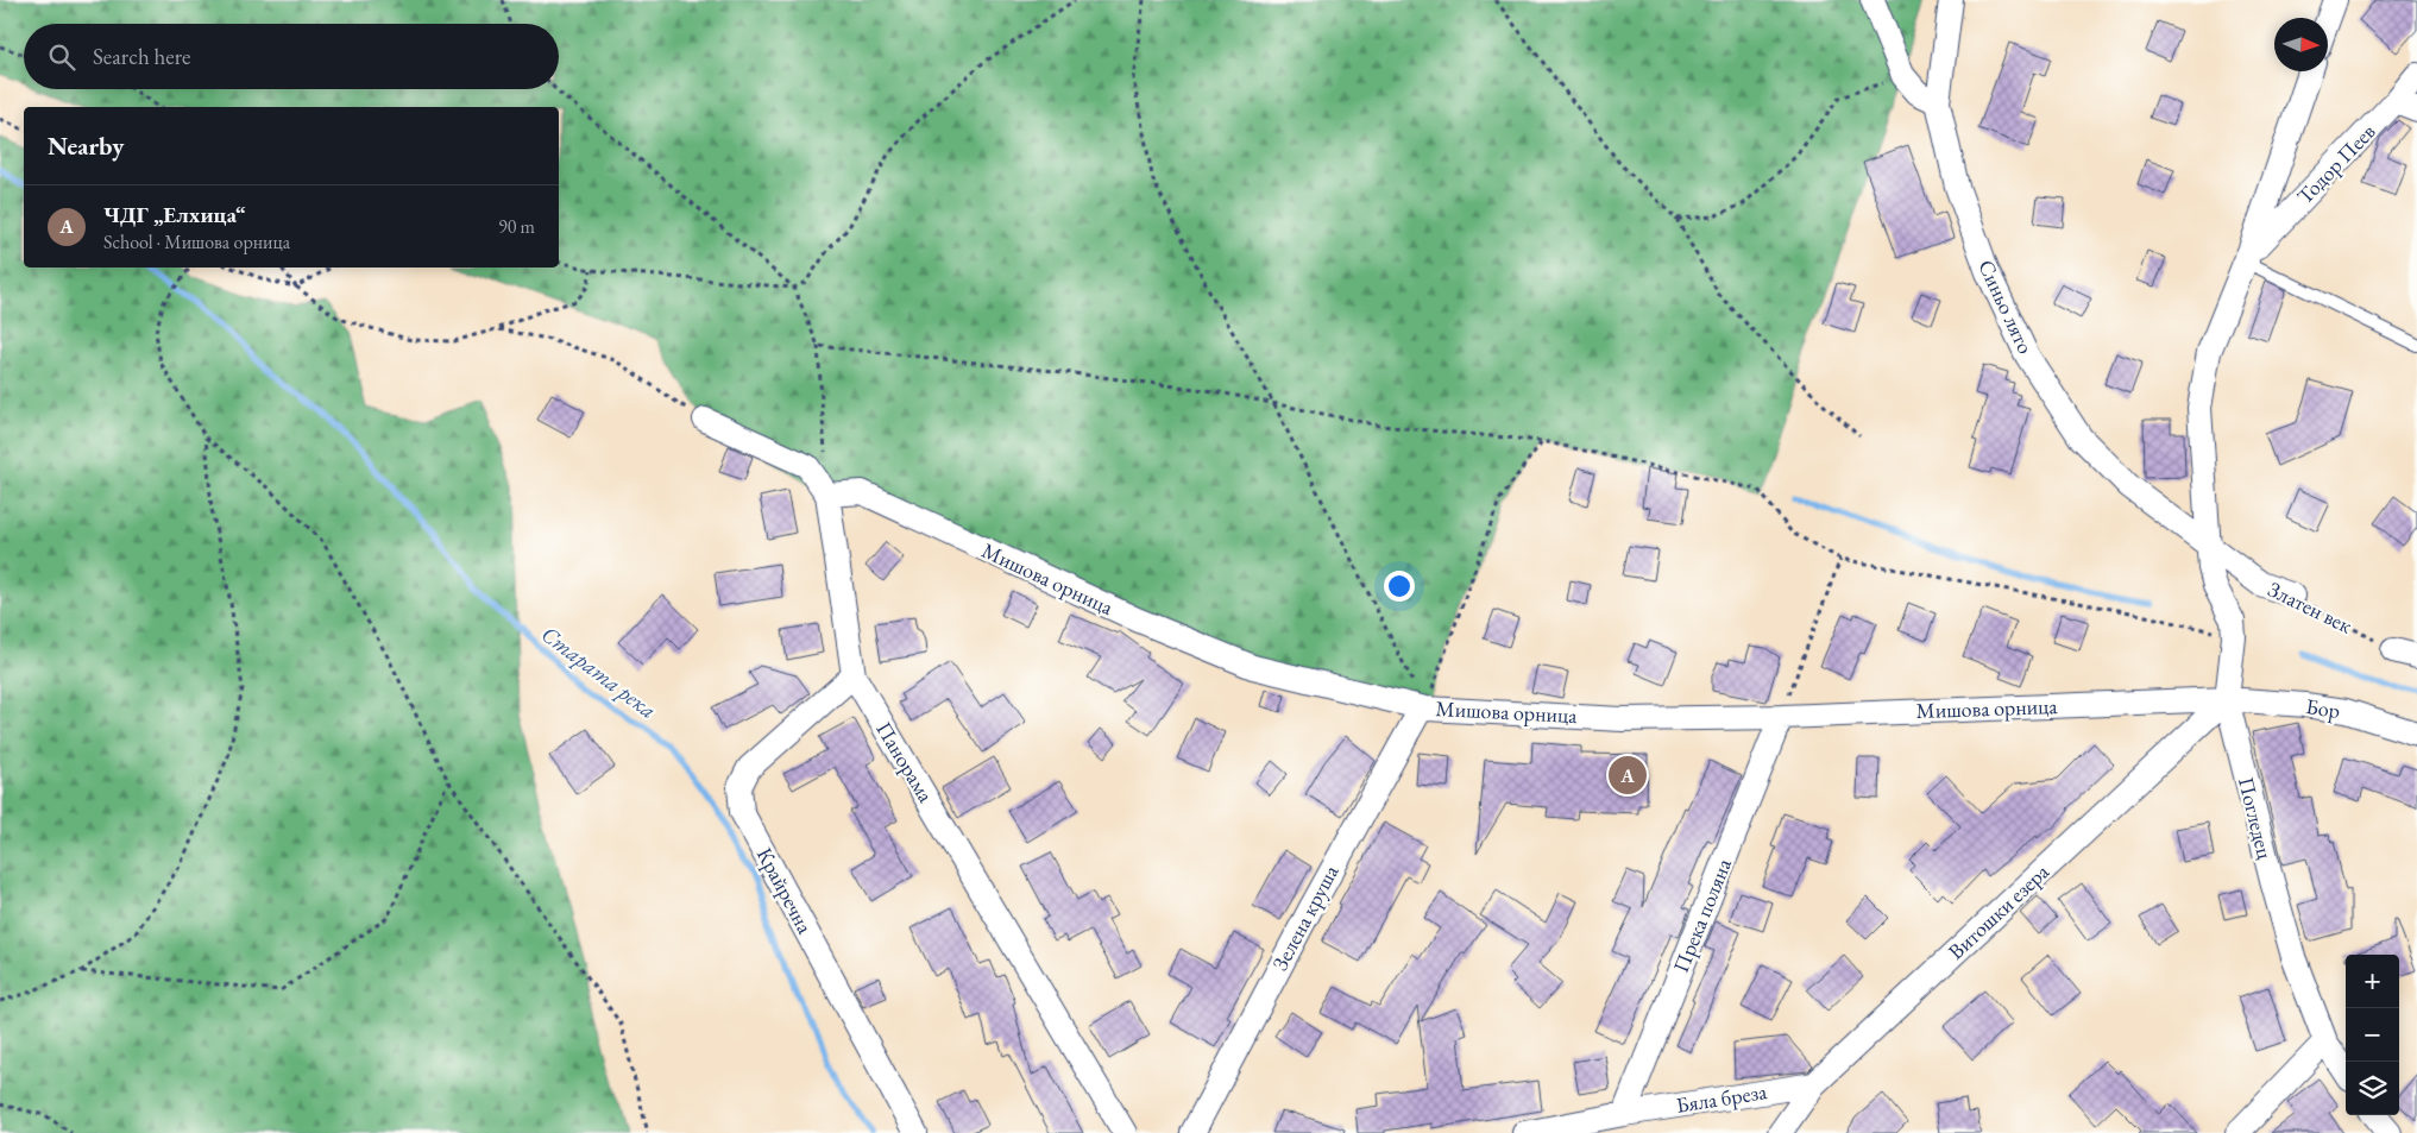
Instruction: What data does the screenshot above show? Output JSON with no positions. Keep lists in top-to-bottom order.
{
  "streets": {
    "street": [
      "Тодор Пеев",
      "Синьо лято",
      "Мишова орница",
      "Златен век",
      "Бор",
      "Панорама",
      "Погледец",
      "Крайречна",
      "Витошки езера",
      "Прека поляна",
      "Зелена круша",
      "Бяла бреза"
    ]
  },
  "crossings": [
    ["Тодор Пеев", "Погледец"],
    ["Синьо лято", "Златен век"],
    ["Синьо лято", "Погледец"],
    ["Мишова орница", "Бор"],
    ["Мишова орница", "Панорама"],
    ["Мишова орница", "Погледец"],
    ["Мишова орница", "Витошки езера"],
    ["Мишова орница", "Прека поляна"],
    ["Мишова орница", "Зелена круша"],
    ["Златен век", "Погледец"],
    ["Бор", "Погледец"],
    ["Бор", "Витошки езера"],
    ["Панорама", "Крайречна"],
    ["Погледец", "Витошки езера"],
    ["Витошки езера", "Бяла бреза"],
    ["Прека поляна", "Бяла бреза"]
  ],
  "water": ["Старата река"],
  "north": "right",
  "page": {
    "search": "Search here",
    "heading": "Nearby",
    "list": [
      {
        "mark": "A",
        "name": "ЧДГ „Елхица“",
        "note": "School · Мишова орница",
        "value": "90 m"
      }
    ],
    "pins": "A",
    "map_buttons": ["+", "−"]
  }
}
